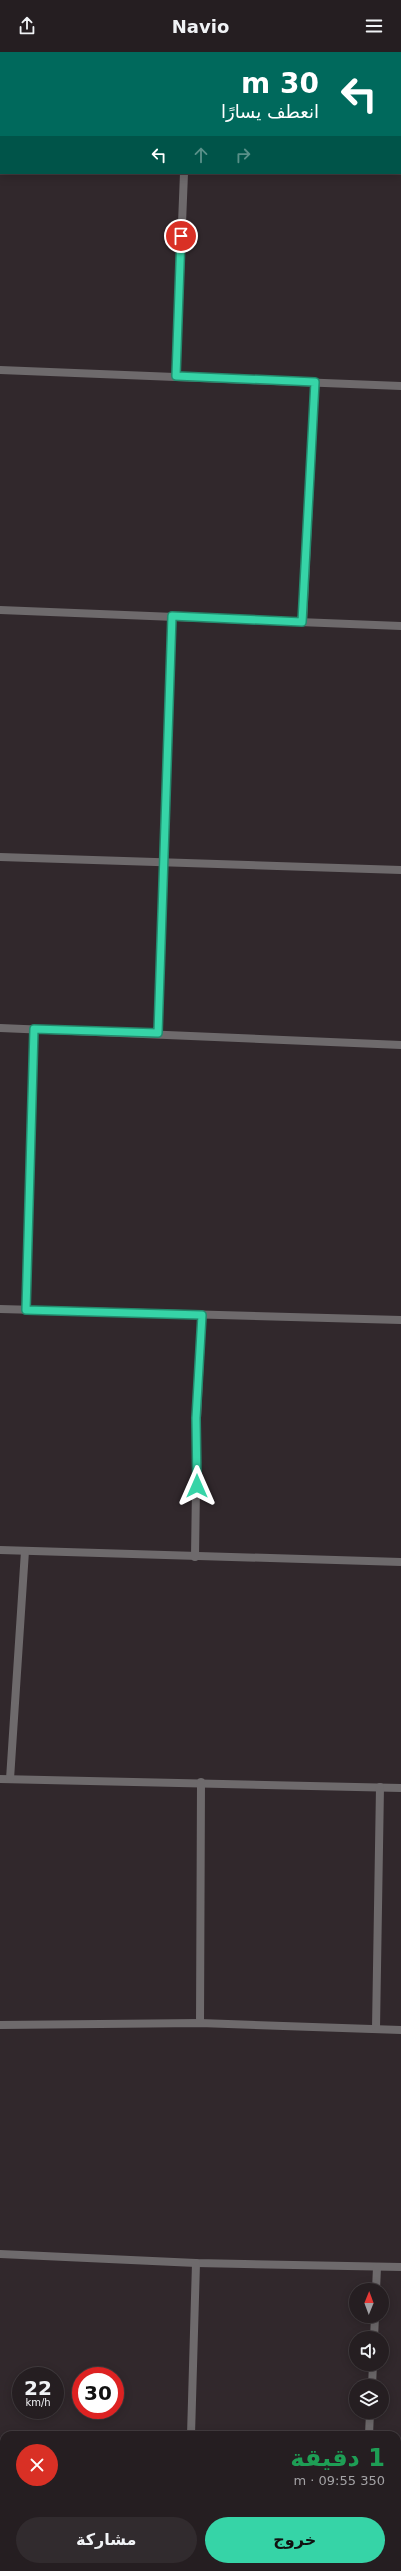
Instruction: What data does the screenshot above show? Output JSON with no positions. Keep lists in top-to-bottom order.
{
  "north": "top",
  "page": {
    "header": "Navio",
    "turn": ["30 m", "انعطف يسارًا"],
    "speed": "22 km/h",
    "limit": "30",
    "heading": ["1 دقيقة", "350 m · 09:55"],
    "buttons": ["خروج", "مشاركة"]
  }
}
